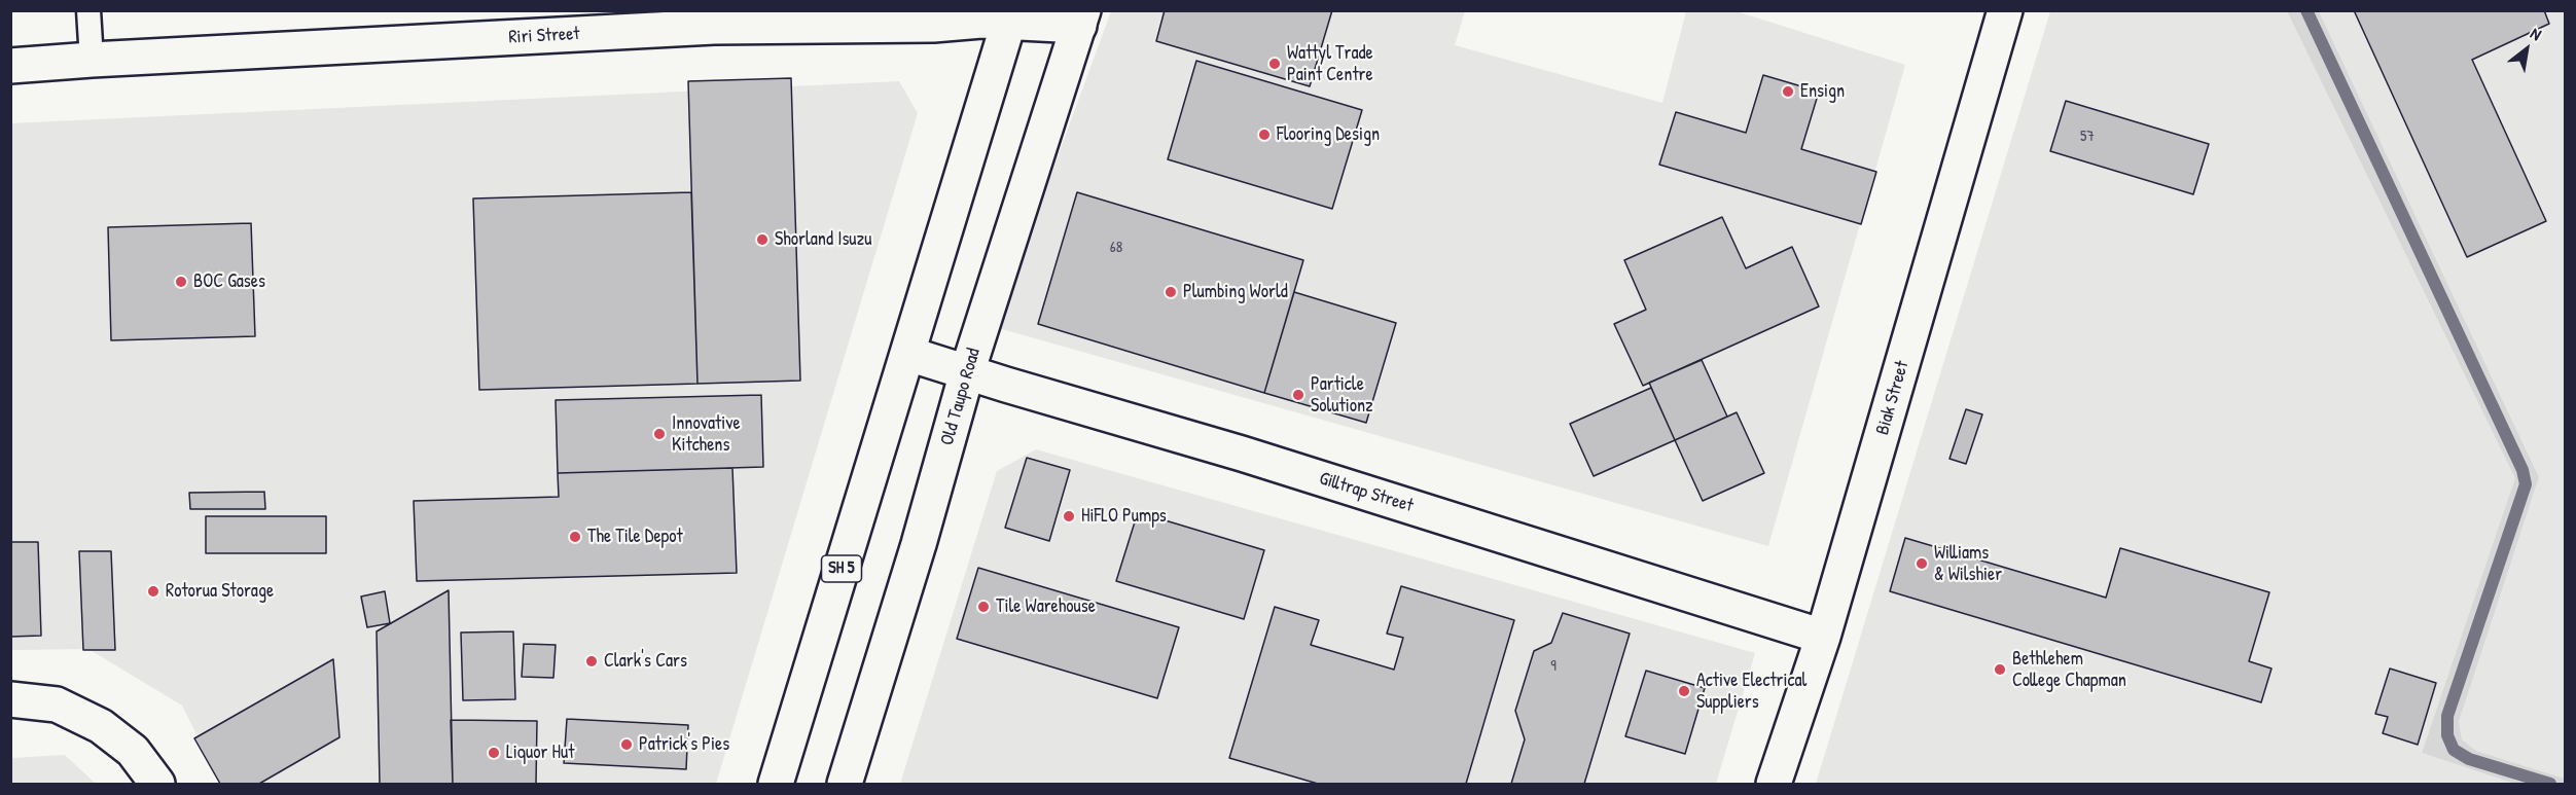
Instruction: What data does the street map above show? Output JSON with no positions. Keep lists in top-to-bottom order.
{
  "streets": {
    "main road": [
      "Riri Street",
      "Old Taupo Road",
      "Biak Street",
      "Gilltrap Street",
      "SH 5"
    ]
  },
  "crossings": [
    ["Riri Street", "Old Taupo Road"],
    ["Riri Street", "SH 5"],
    ["Old Taupo Road", "Gilltrap Street"],
    ["Biak Street", "Gilltrap Street"],
    ["Gilltrap Street", "SH 5"]
  ],
  "places": [
    "Wattyl Trade Paint Centre",
    "Ensign",
    "Flooring Design",
    "Shorland Isuzu",
    "BOC Gases",
    "Plumbing World",
    "Particle Solutionz",
    "Innovative Kitchens",
    "HiFLO Pumps",
    "The Tile Depot",
    "Williams & Wilshier",
    "Rotorua Storage",
    "Tile Warehouse",
    "Clark's Cars",
    "Bethlehem College Chapman",
    "Active Electrical Suppliers",
    "Patrick's Pies",
    "Liquor Hut"
  ],
  "house_numbers": ["57", "68", "9"],
  "north": "top right"
}
